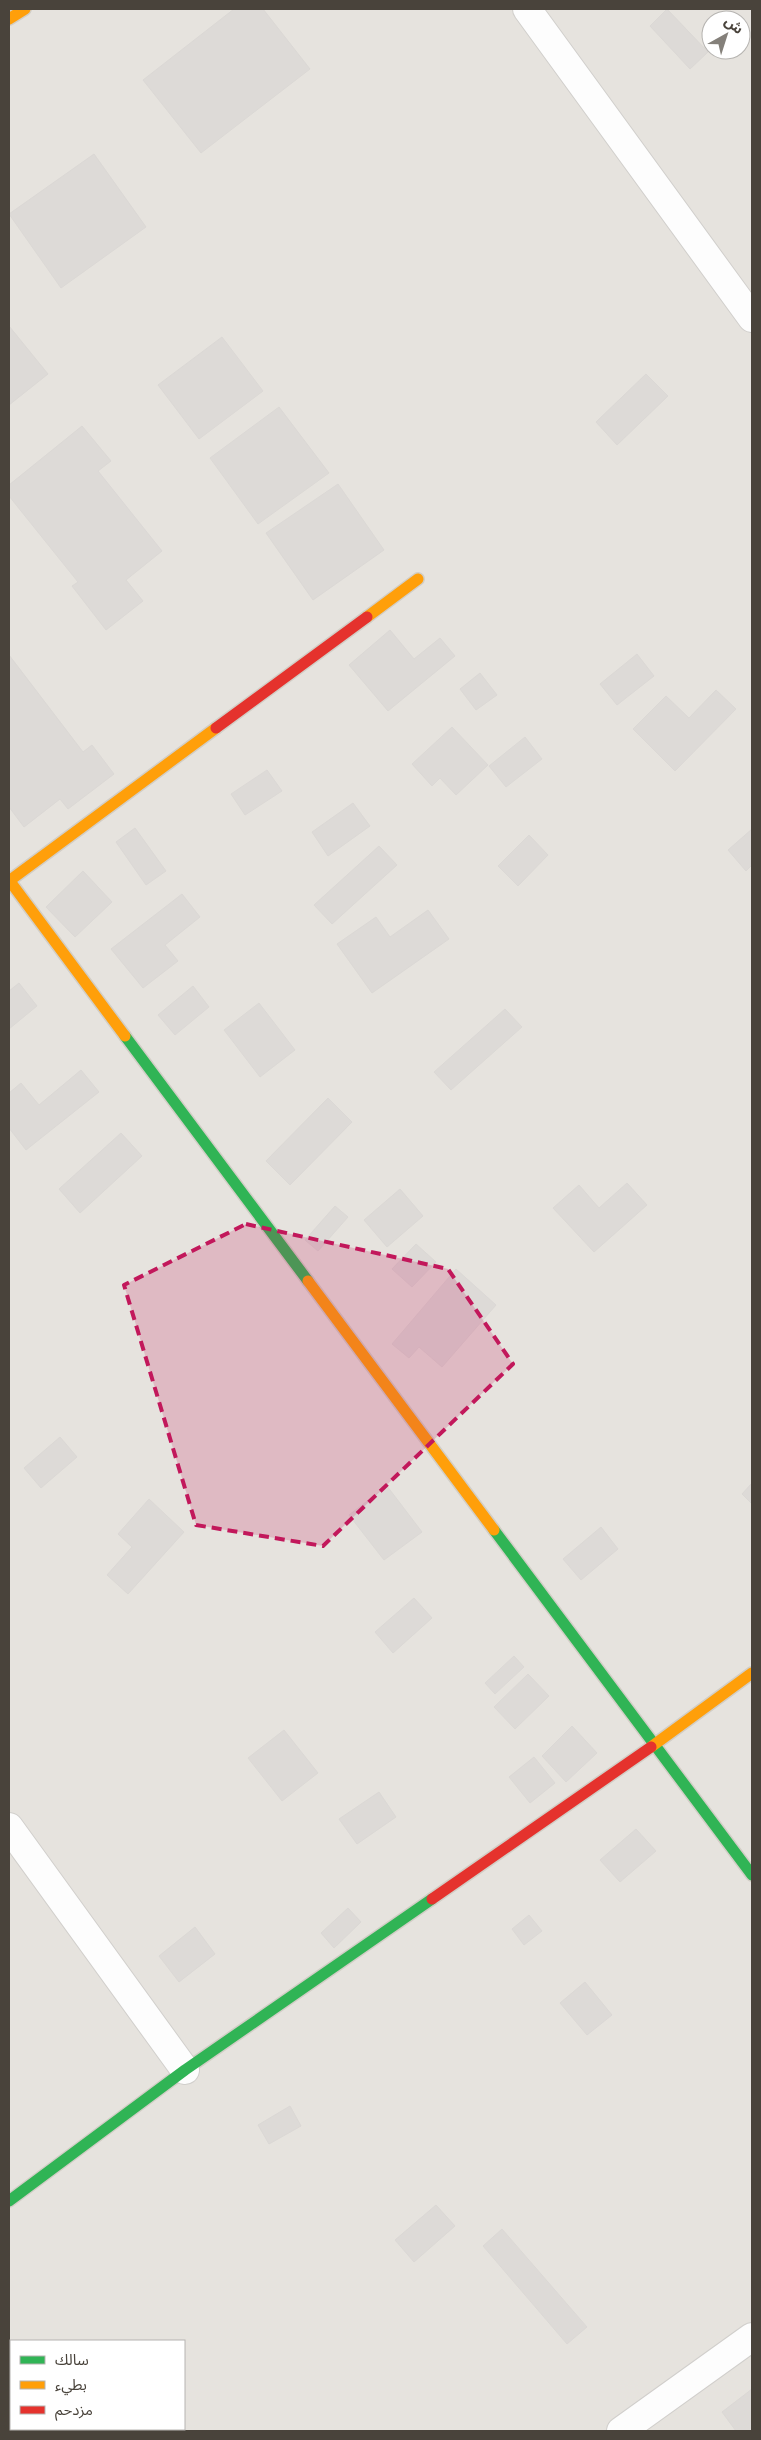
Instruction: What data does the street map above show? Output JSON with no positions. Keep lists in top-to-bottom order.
{
  "legend": ["سالك", "بطيء", "مزدحم"],
  "north": "top right"
}
